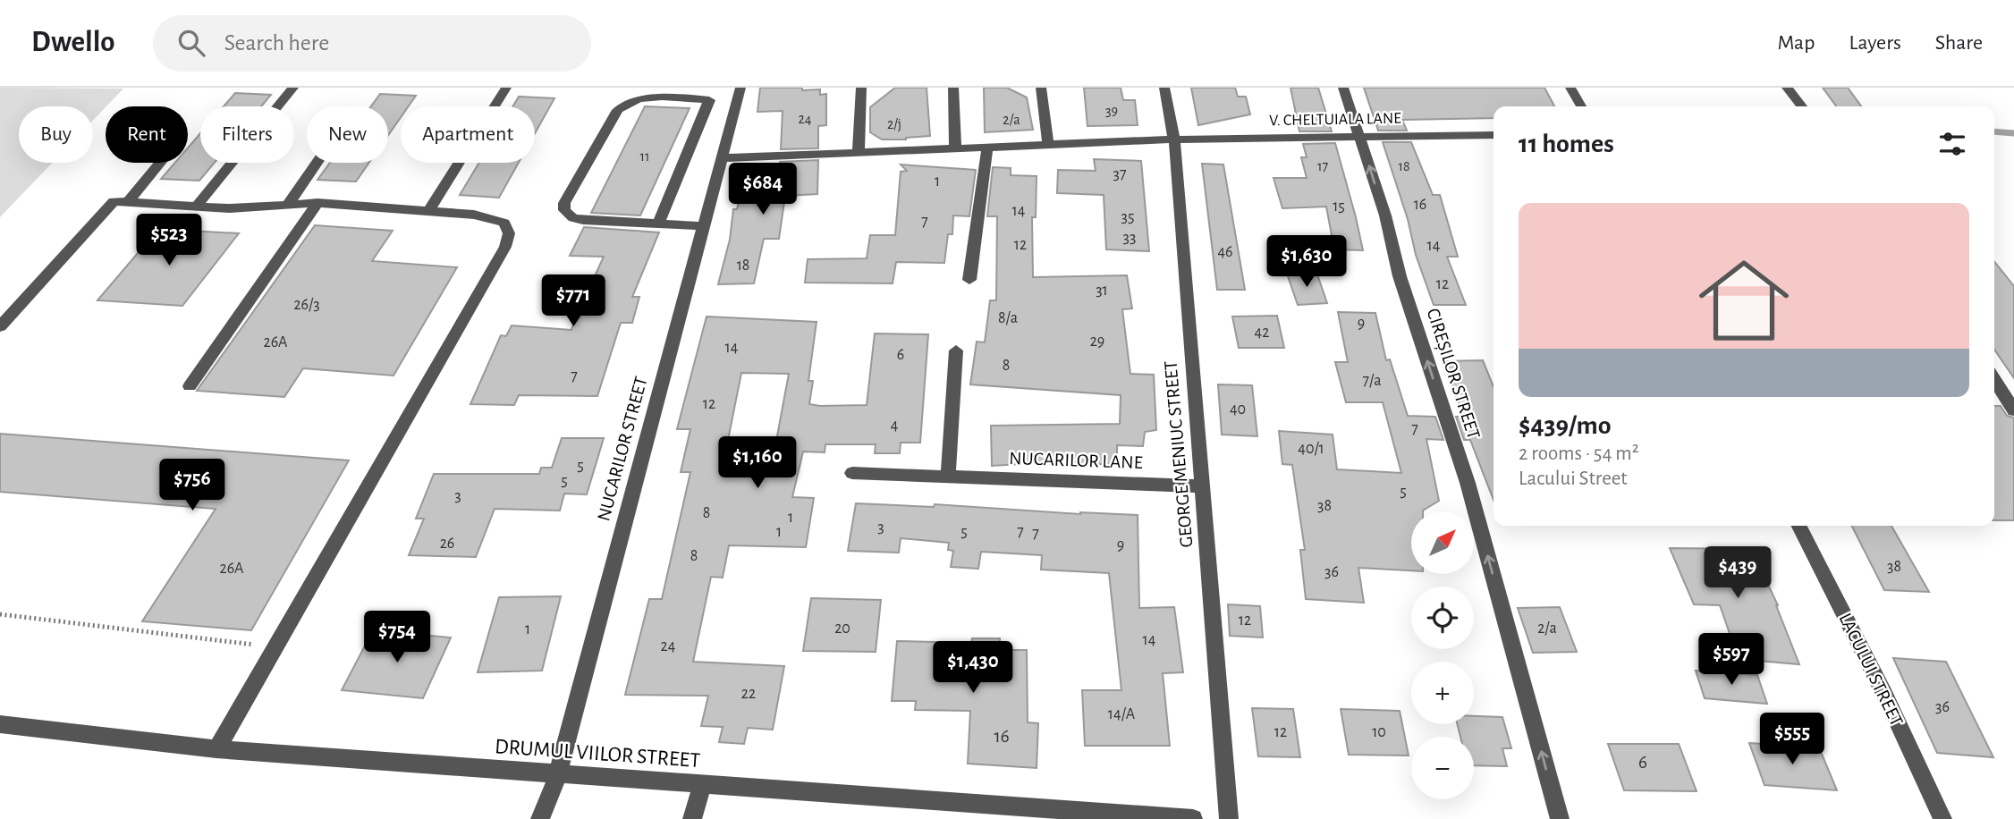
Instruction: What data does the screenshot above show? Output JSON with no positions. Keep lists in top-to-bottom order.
{
  "streets": {
    "street": [
      "V. CHELTUIALA LANE",
      "CIREȘILOR STREET",
      "NUCARILOR STREET",
      "GEORGE MENIUC STREET",
      "NUCARILOR LANE",
      "LACULUI STREET",
      "DRUMUL VIILOR STREET"
    ]
  },
  "crossings": [
    ["V. CHELTUIALA LANE", "CIREȘILOR STREET"],
    ["V. CHELTUIALA LANE", "NUCARILOR STREET"],
    ["V. CHELTUIALA LANE", "GEORGE MENIUC STREET"],
    ["NUCARILOR STREET", "DRUMUL VIILOR STREET"],
    ["GEORGE MENIUC STREET", "NUCARILOR LANE"]
  ],
  "one_way": ["CIREȘILOR STREET"],
  "house_numbers": [
    "39",
    "24",
    "2/a",
    "2/j",
    "11",
    "17",
    "18",
    "37",
    "1",
    "16",
    "15",
    "14",
    "35",
    "7",
    "33",
    "12",
    "14",
    "46",
    "18",
    "12",
    "31",
    "26/3",
    "8/a",
    "9",
    "42",
    "29",
    "26A",
    "14",
    "6",
    "8",
    "7",
    "7/a",
    "12",
    "40",
    "4",
    "7",
    "40/1",
    "5",
    "5",
    "5",
    "3",
    "38",
    "8",
    "1",
    "3",
    "1",
    "5",
    "7",
    "7",
    "26",
    "9",
    "8",
    "38",
    "26A",
    "36",
    "12",
    "20",
    "2/a",
    "1",
    "14",
    "24",
    "22",
    "36",
    "14/A",
    "12",
    "10",
    "16",
    "6"
  ],
  "north": "top right",
  "page": {
    "header": "Dwello",
    "search": "Search here",
    "nav": ["Map", "Layers", "Share"],
    "chip": [
      "Buy",
      "Rent",
      "Filters",
      "New",
      "Apartment"
    ],
    "heading": "11 homes",
    "price": [
      "$684",
      "$523",
      "$1,630",
      "$771",
      "$1,160",
      "$756",
      "$439",
      "$754",
      "$597",
      "$1,430",
      "$555"
    ],
    "list": [
      {
        "name": "$439/mo",
        "note": "2 rooms · 54 m² · Lacului Street"
      }
    ],
    "map_buttons": ["+", "−"]
  }
}
